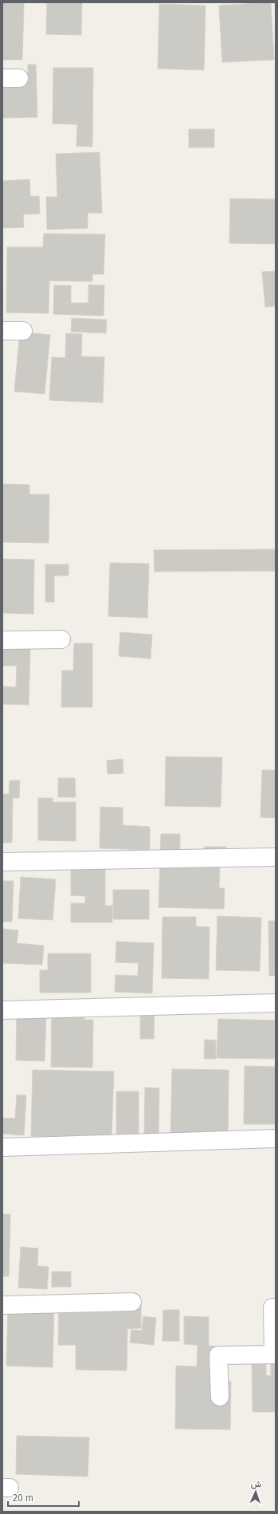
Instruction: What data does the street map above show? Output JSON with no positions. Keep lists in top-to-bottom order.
{
  "scale_bar": "20 m",
  "north": "top"
}
